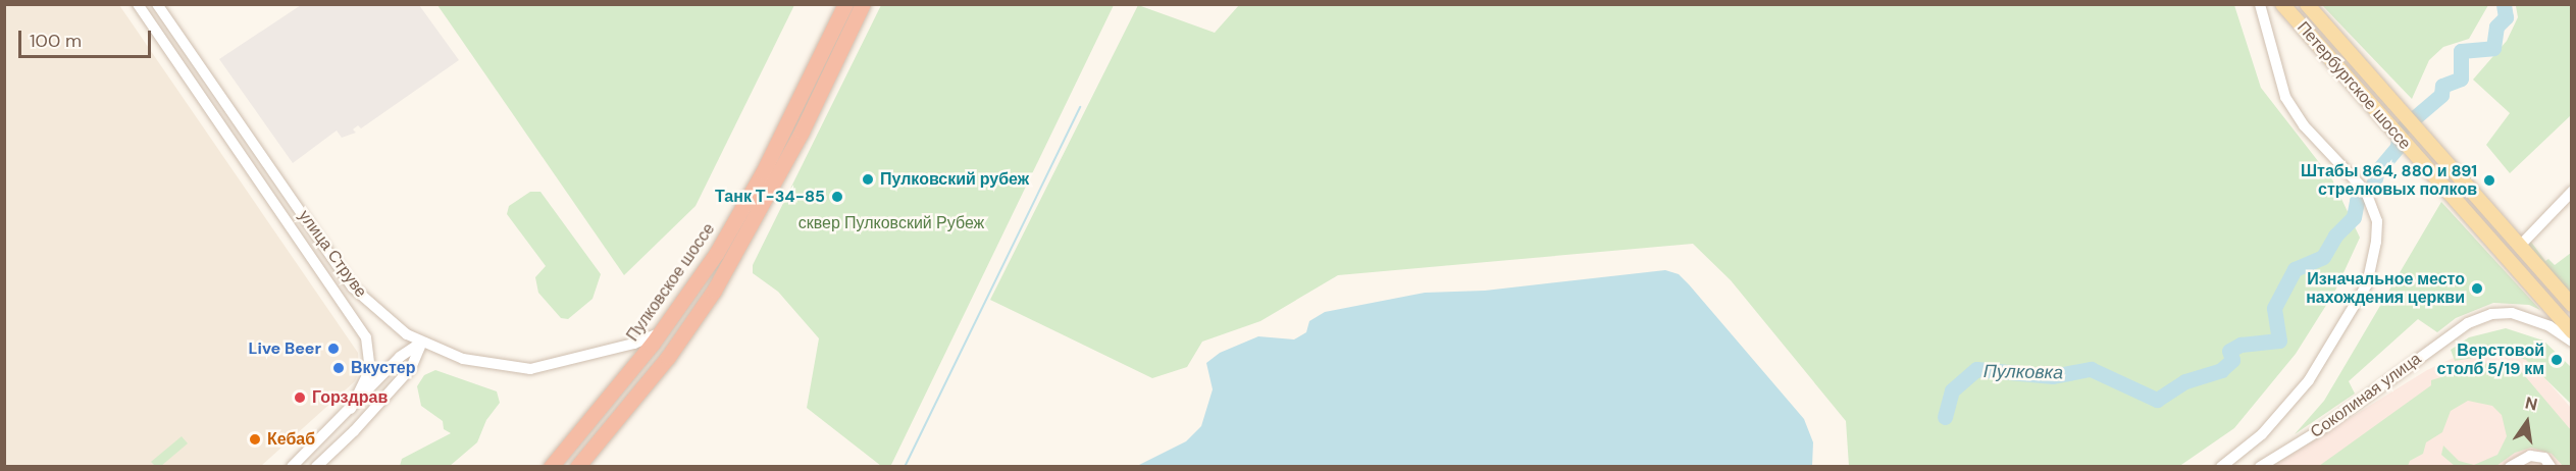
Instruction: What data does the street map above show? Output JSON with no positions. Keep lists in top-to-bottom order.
{
  "streets": {
    "highway": ["Пулковское шоссе"],
    "main road": ["Петербургское шоссе"],
    "street": ["улица Струве", "Соколиная улица"]
  },
  "crossings": [
    ["улица Струве", "Пулковское шоссе"]
  ],
  "water": ["Пулковка"],
  "parks": ["сквер Пулковский Рубеж"],
  "places": [
    "Пулковский рубеж",
    "Штабы 864, 880 и 891 стрелковых полков",
    "Танк Т-34-85",
    "Изначальное место нахождения церкви",
    "Live Beer",
    "Верстовой столб 5/19 км",
    "Вкустер",
    "Горздрав",
    "Кебаб"
  ],
  "scale_bar": "100 m",
  "north": "top"
}
